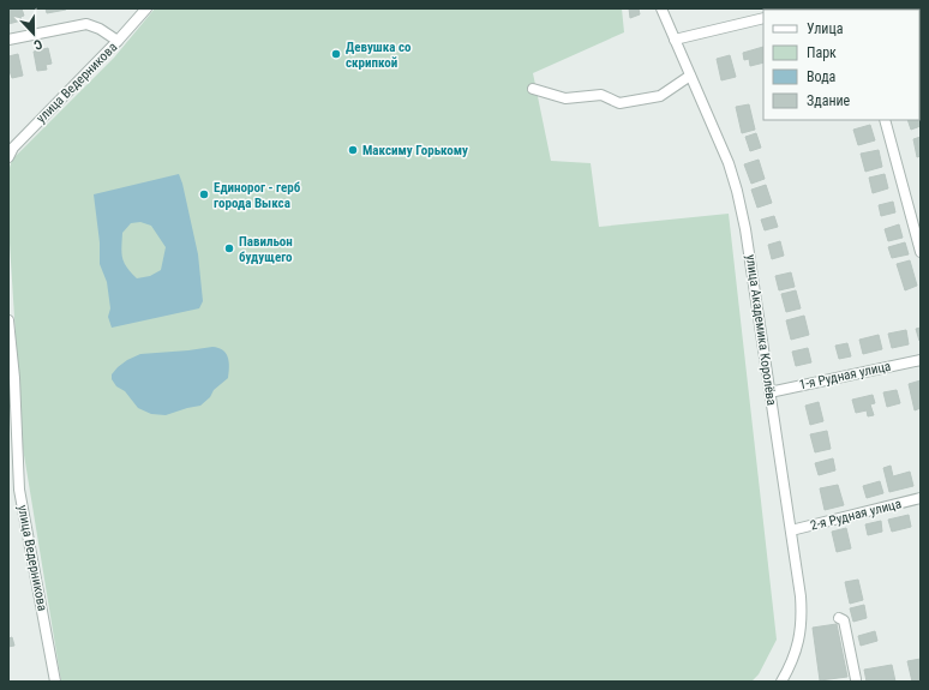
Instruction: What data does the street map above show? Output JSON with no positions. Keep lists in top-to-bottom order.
{
  "streets": {
    "street": [
      "улица Ведерникова",
      "улица Академика Королёва",
      "1-я Рудная улица",
      "2-я Рудная улица"
    ]
  },
  "crossings": [
    ["улица Академика Королёва", "1-я Рудная улица"],
    ["улица Академика Королёва", "2-я Рудная улица"]
  ],
  "places": [
    "Девушка со скрипкой",
    "Максиму Горькому",
    "Единорог - герб города Выкса",
    "Павильон будущего"
  ],
  "legend": [
    "Улица",
    "Парк",
    "Вода",
    "Здание"
  ],
  "north": "bottom"
}
